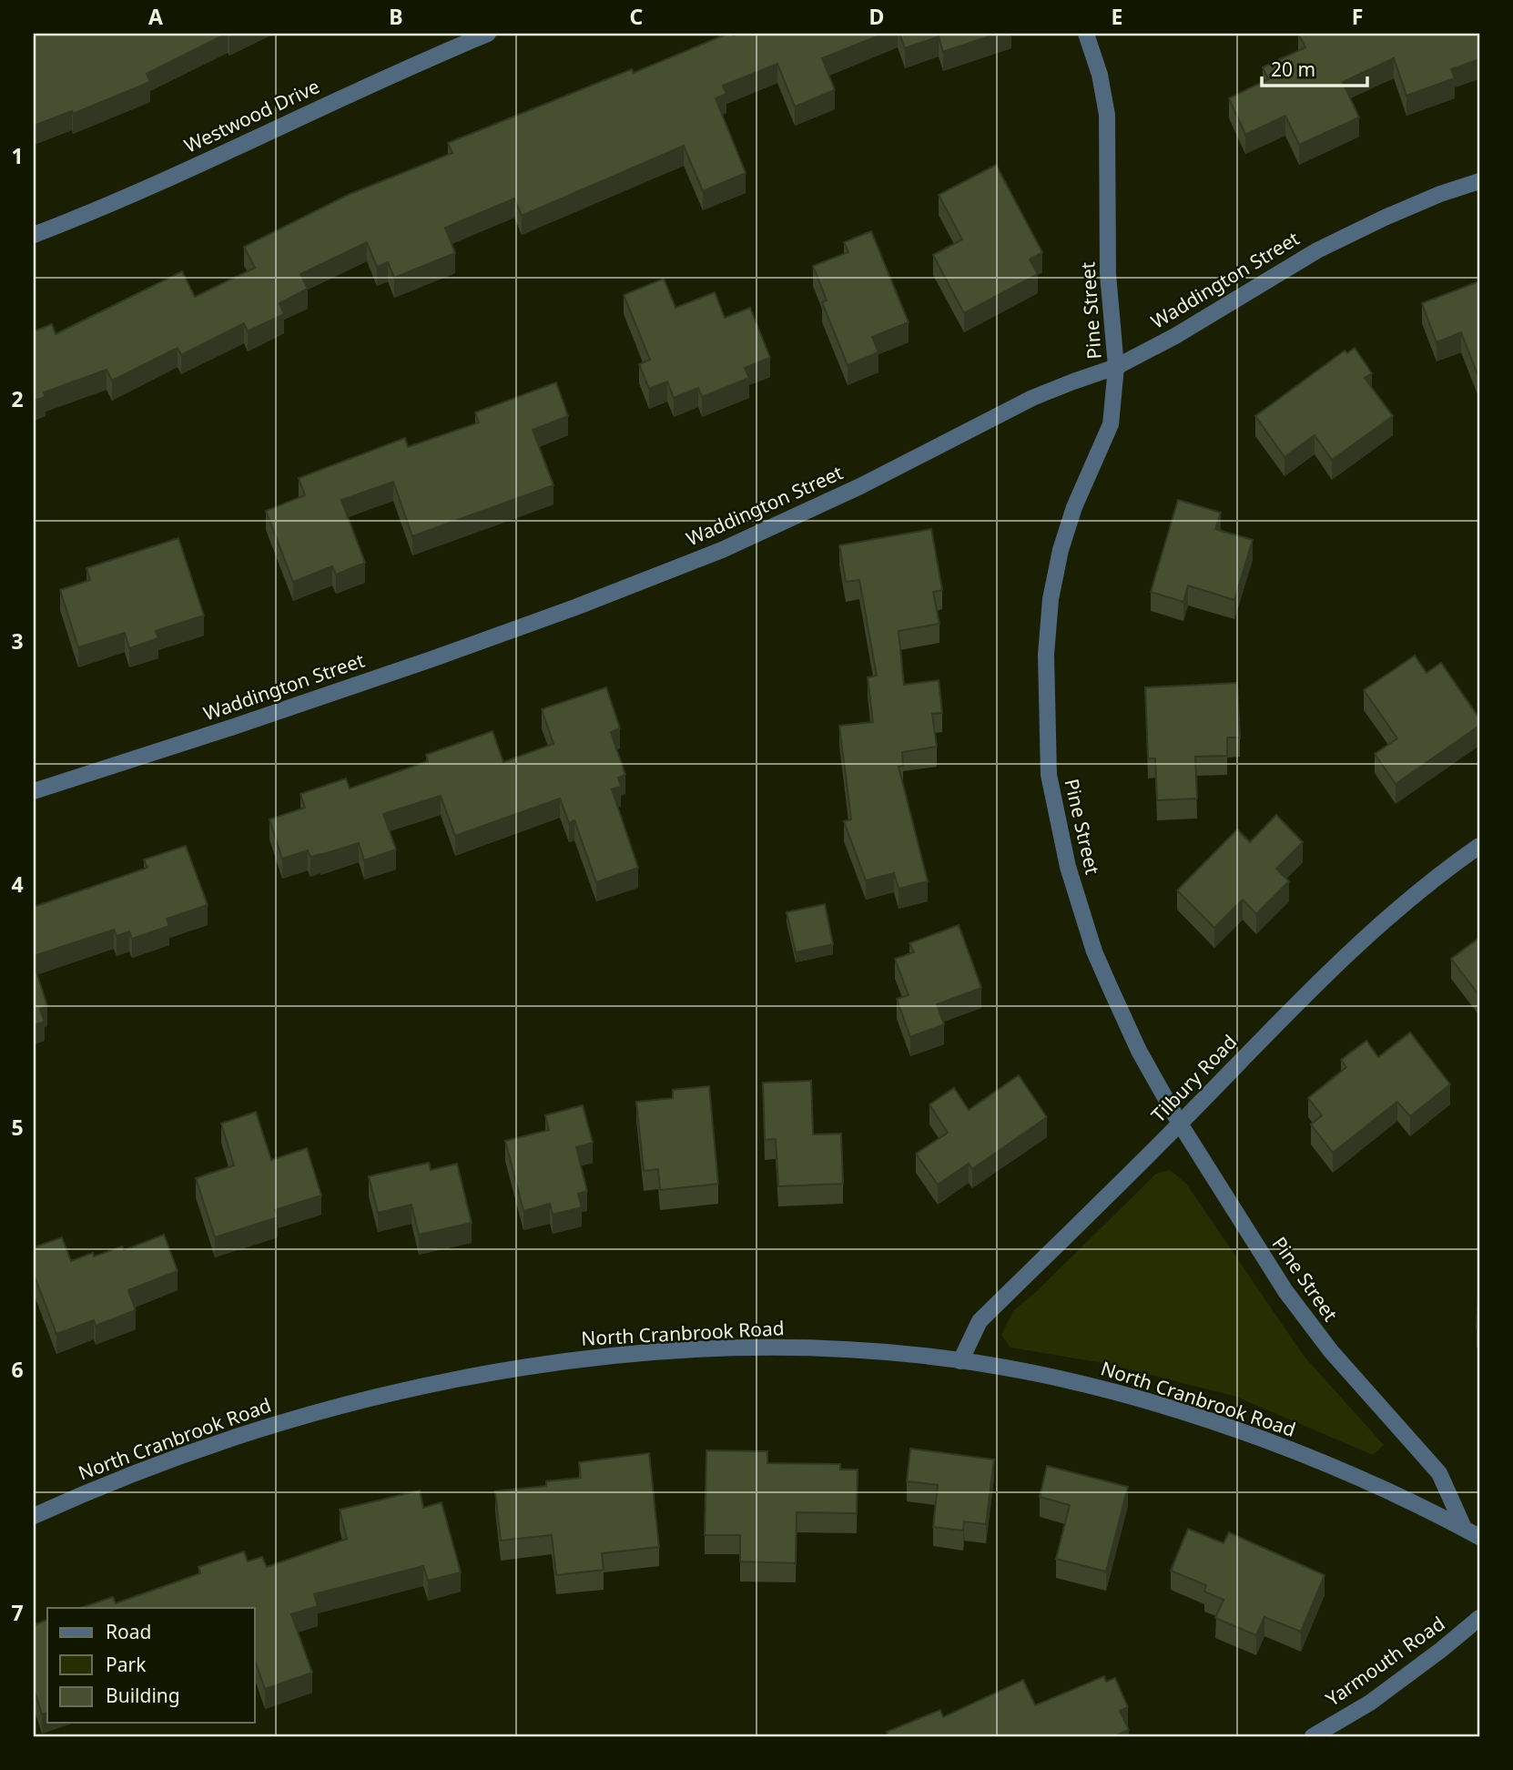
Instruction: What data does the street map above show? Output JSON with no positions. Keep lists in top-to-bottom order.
{
  "streets": {
    "street": [
      "Westwood Drive",
      "Waddington Street",
      "Pine Street",
      "Tilbury Road",
      "North Cranbrook Road",
      "Yarmouth Road"
    ]
  },
  "crossings": [
    ["Waddington Street", "Pine Street"],
    ["Pine Street", "Tilbury Road"],
    ["Pine Street", "North Cranbrook Road"],
    ["Tilbury Road", "North Cranbrook Road"]
  ],
  "legend": ["Road", "Park", "Building"],
  "scale_bar": "20 m",
  "grid": {
    "columns": [
      "A",
      "B",
      "C",
      "D",
      "E",
      "F"
    ],
    "rows": [
      "1",
      "2",
      "3",
      "4",
      "5",
      "6",
      "7"
    ]
  }
}
